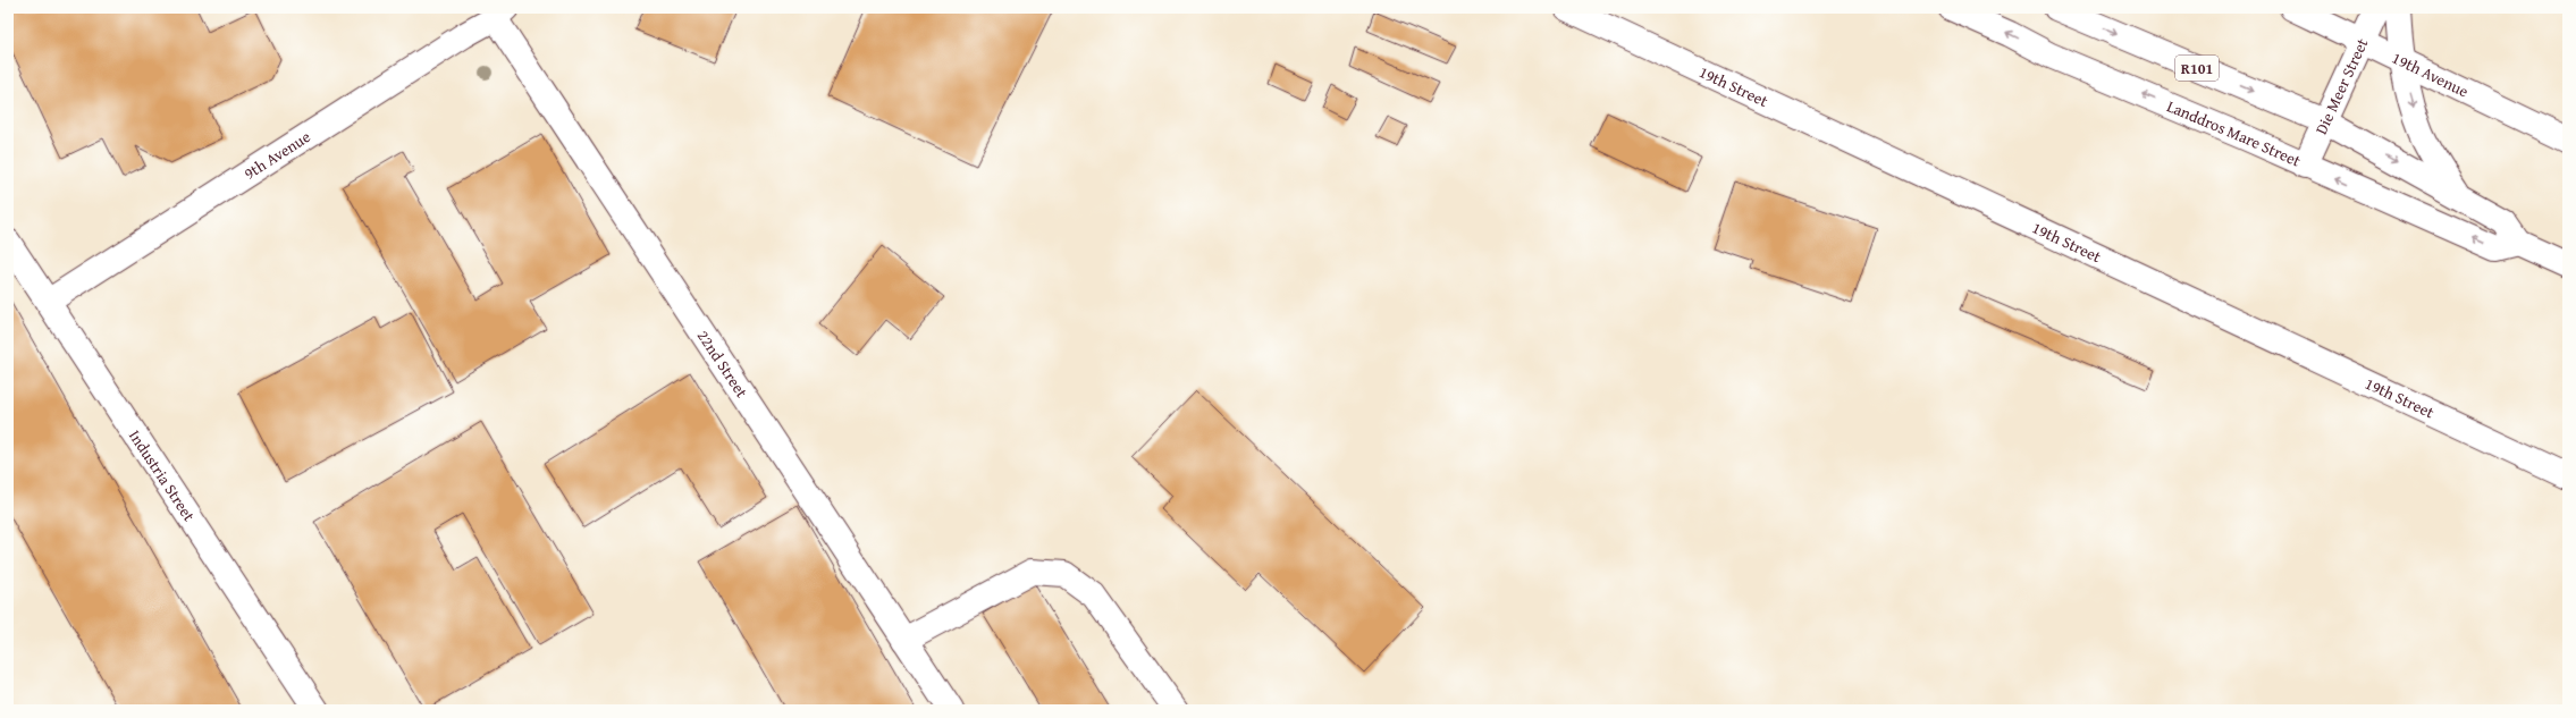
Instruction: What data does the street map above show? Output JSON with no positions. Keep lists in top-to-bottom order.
{
  "streets": {
    "main road": [
      "R101",
      "19th Avenue",
      "19th Street",
      "Die Meer Street",
      "Landdros Mare Street",
      "9th Avenue",
      "22nd Street",
      "Industria Street"
    ]
  },
  "crossings": [
    ["R101", "Die Meer Street"],
    ["R101", "Landdros Mare Street"],
    ["19th Avenue", "Die Meer Street"],
    ["Die Meer Street", "Landdros Mare Street"],
    ["9th Avenue", "22nd Street"],
    ["9th Avenue", "Industria Street"]
  ]
}
